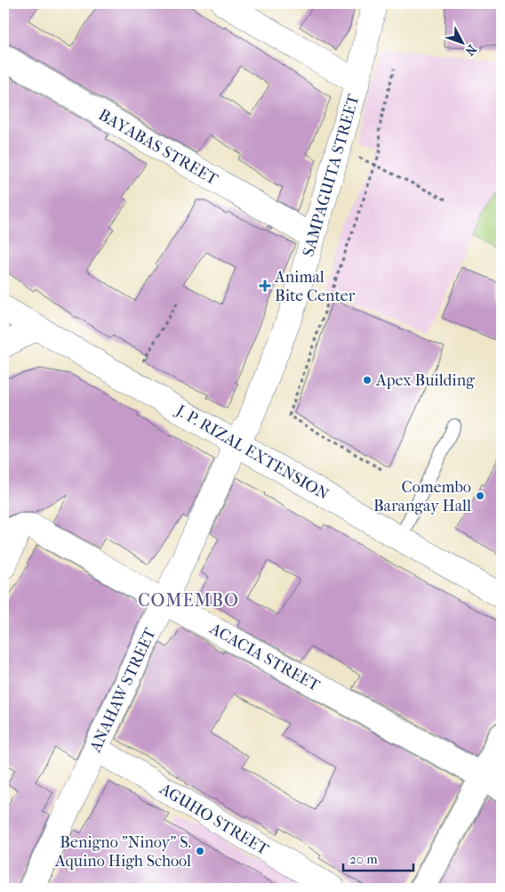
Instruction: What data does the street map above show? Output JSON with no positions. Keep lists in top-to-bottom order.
{
  "streets": {
    "street": [
      "BAYABAS STREET",
      "SAMPAGUITA STREET",
      "J. P. RIZAL EXTENSION",
      "ACACIA STREET",
      "ANAHAW STREET",
      "AGUHO STREET"
    ]
  },
  "crossings": [
    ["BAYABAS STREET", "SAMPAGUITA STREET"],
    ["SAMPAGUITA STREET", "J. P. RIZAL EXTENSION"],
    ["SAMPAGUITA STREET", "ANAHAW STREET"],
    ["J. P. RIZAL EXTENSION", "ANAHAW STREET"],
    ["ACACIA STREET", "ANAHAW STREET"],
    ["ANAHAW STREET", "AGUHO STREET"]
  ],
  "districts": ["COMEMBO"],
  "places": {
    "health": ["Animal Bite Center"],
    "other": ["Apex Building", "Comembo Barangay Hall", "Benigno \"Ninoy\" S. Aquino High School"]
  },
  "scale_bar": "20 m",
  "north": "bottom right"
}
